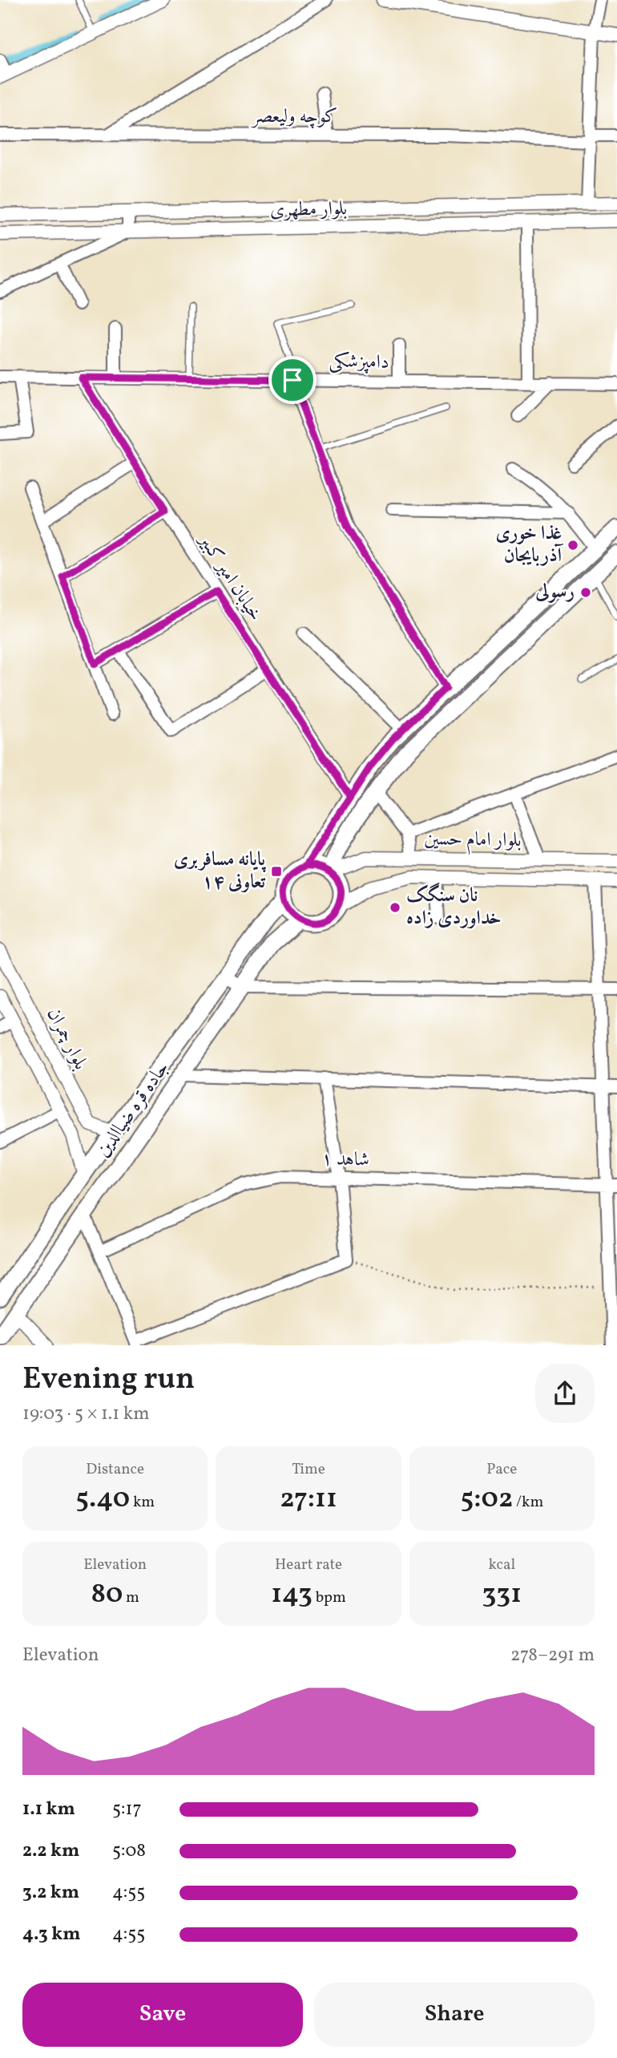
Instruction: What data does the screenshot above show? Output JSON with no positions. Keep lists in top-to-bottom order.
{
  "streets": {
    "main road": ["جاده قره ضیاالدین"],
    "street": [
      "کوچه ولیعصر",
      "بلوار مطهری",
      "دامپزشکی",
      "خیابان امیر کبیر",
      "بلوار امام حسین",
      "بلوار چمران",
      "شاهد ۱"
    ]
  },
  "crossings": [
    ["دامپزشکی", "خیابان امیر کبیر"],
    ["بلوار امام حسین", "جاده قره ضیاالدین"],
    ["بلوار چمران", "جاده قره ضیاالدین"]
  ],
  "places": {
    "other": ["غذا خوری آذربایجان", "رسولی", "نان سنگک خداوردی زاده"],
    "transit": ["پایانه مسافربری تعاونی ۱۴"]
  },
  "page": {
    "heading": ["Evening run", "19:03 · 5 × 1.1 km"],
    "stats": [
      ["Distance", "5.40 km"],
      ["Time", "27:11"],
      ["Pace", "5:02 /km"],
      ["Elevation", "80 m"],
      ["Heart rate", "143 bpm"],
      ["kcal", "331"]
    ],
    "chart": ["Elevation", "278–291 m"],
    "list": [
      {
        "name": "1.1 km",
        "note": "5:17"
      },
      {
        "name": "2.2 km",
        "note": "5:08"
      },
      {
        "name": "3.2 km",
        "note": "4:55"
      },
      {
        "name": "4.3 km",
        "note": "4:55"
      }
    ],
    "buttons": ["Save", "Share"]
  }
}
